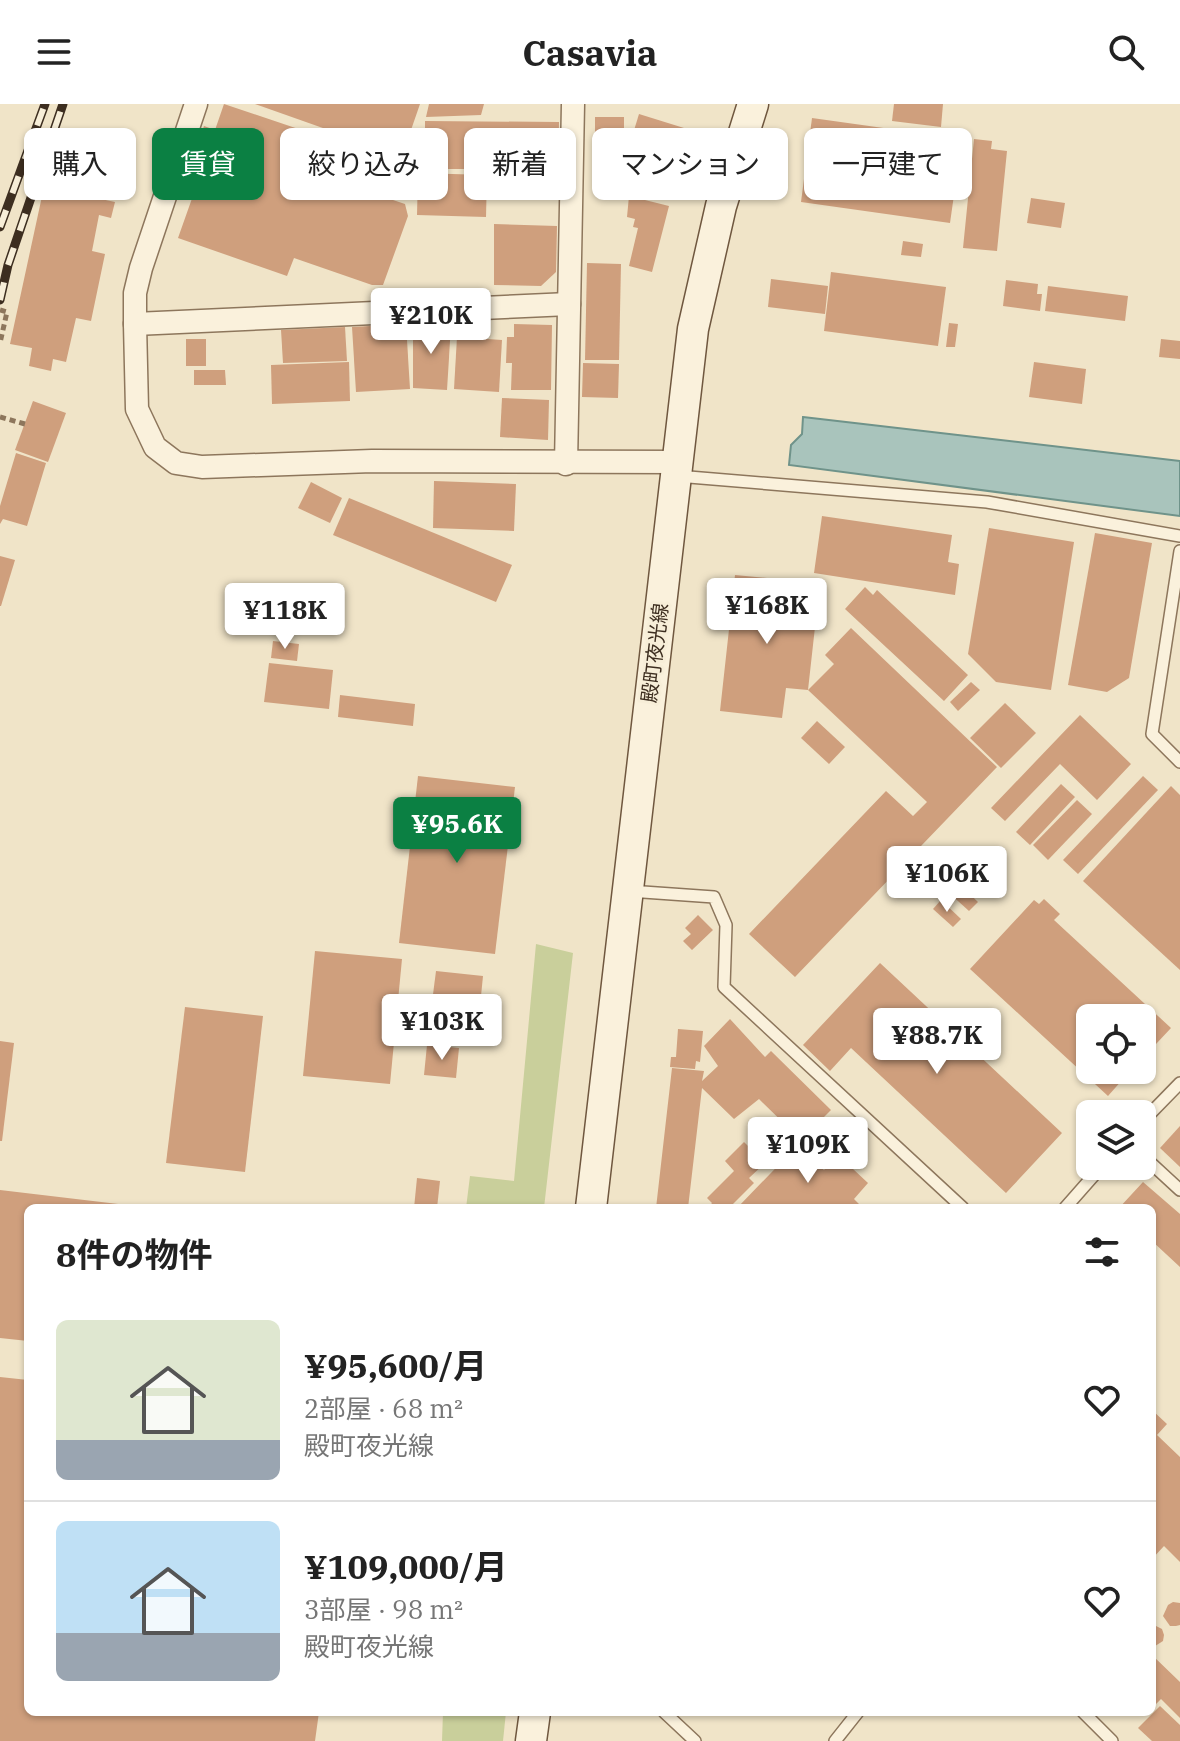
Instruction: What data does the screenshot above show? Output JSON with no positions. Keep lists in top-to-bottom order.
{
  "streets": {
    "street": ["殿町夜光線"]
  },
  "page": {
    "header": "Casavia",
    "chip": [
      "購入",
      "賃貸",
      "絞り込み",
      "新着",
      "マンション",
      "一戸建て"
    ],
    "price": [
      "¥210K",
      "¥168K",
      "¥118K",
      "¥95.6K",
      "¥106K",
      "¥103K",
      "¥88.7K",
      "¥109K"
    ],
    "heading": "8件の物件",
    "list": [
      {
        "name": "¥95,600/月",
        "note": "2部屋 · 68 m² · 殿町夜光線"
      },
      {
        "name": "¥109,000/月",
        "note": "3部屋 · 98 m² · 殿町夜光線"
      }
    ]
  }
}
